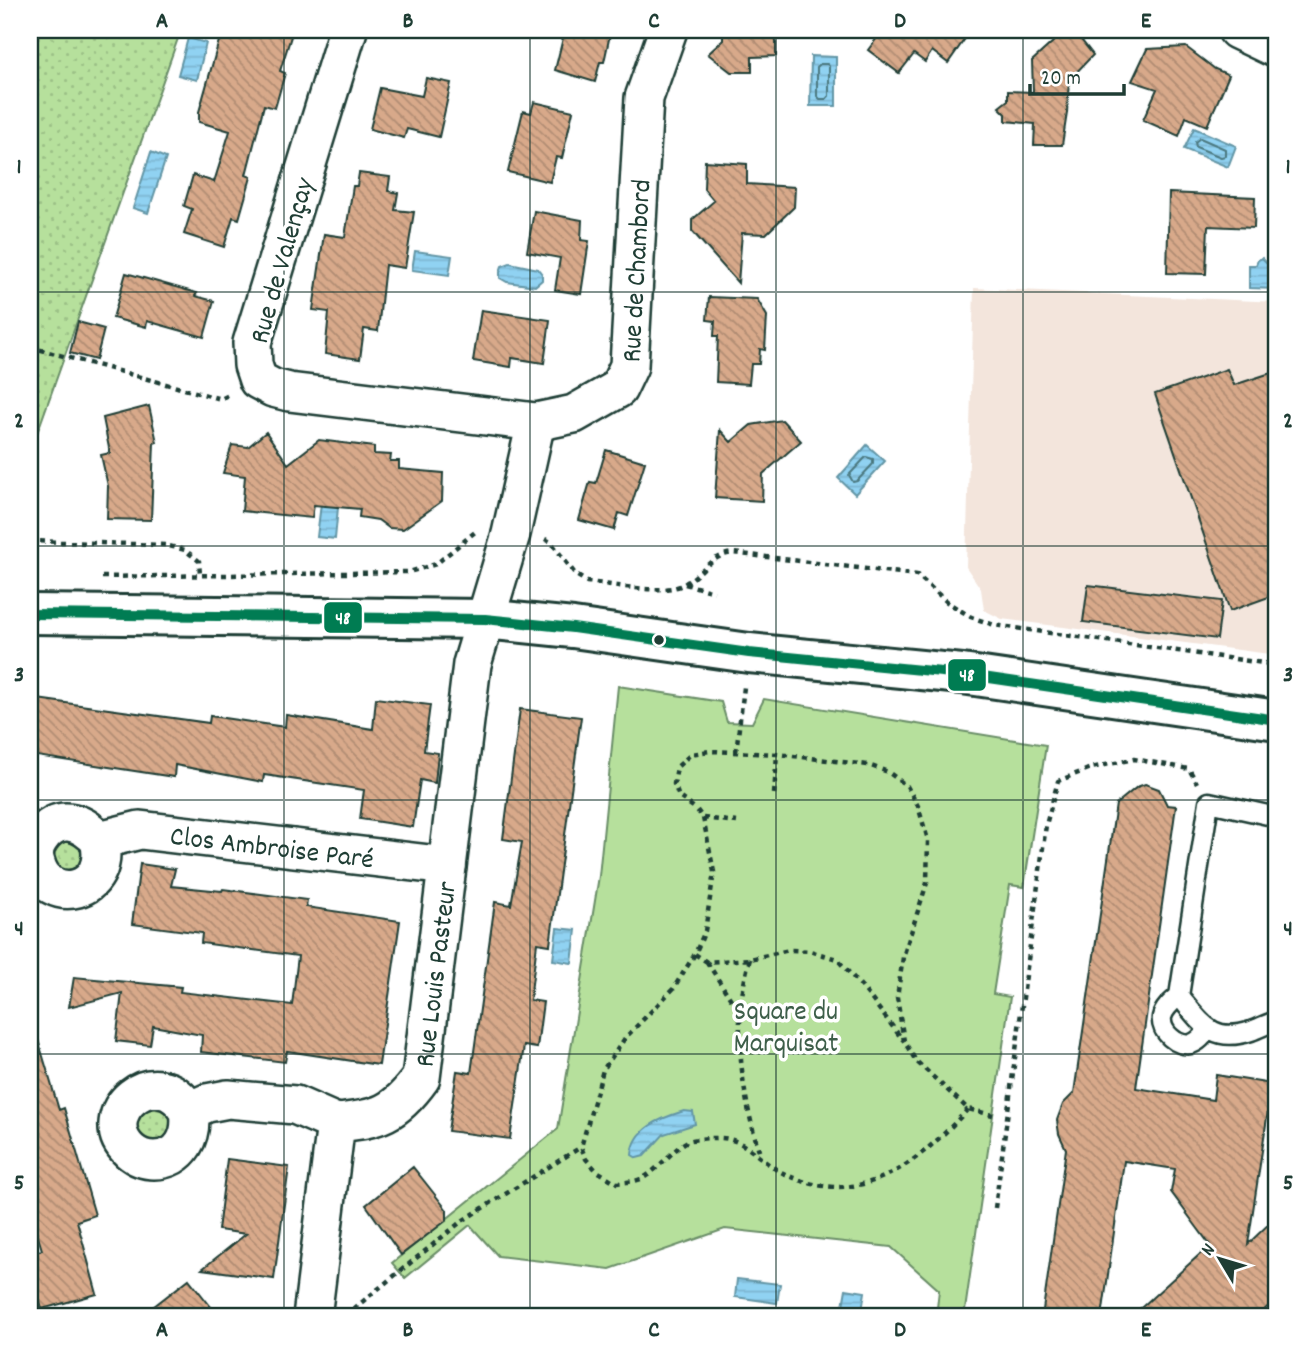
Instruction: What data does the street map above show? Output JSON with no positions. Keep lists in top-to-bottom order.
{
  "streets": {
    "street": [
      "Rue de Valençay",
      "Rue de Chambord",
      "Clos Ambroise Paré",
      "Rue Louis Pasteur"
    ]
  },
  "crossings": [
    ["Rue de Valençay", "Rue de Chambord"],
    ["Clos Ambroise Paré", "Rue Louis Pasteur"]
  ],
  "parks": ["Square du Marquisat"],
  "lines": ["transit line 48"],
  "scale_bar": "20 m",
  "north": "top left",
  "grid": {
    "columns": [
      "A",
      "B",
      "C",
      "D",
      "E"
    ],
    "rows": [
      "1",
      "2",
      "3",
      "4",
      "5"
    ]
  }
}
